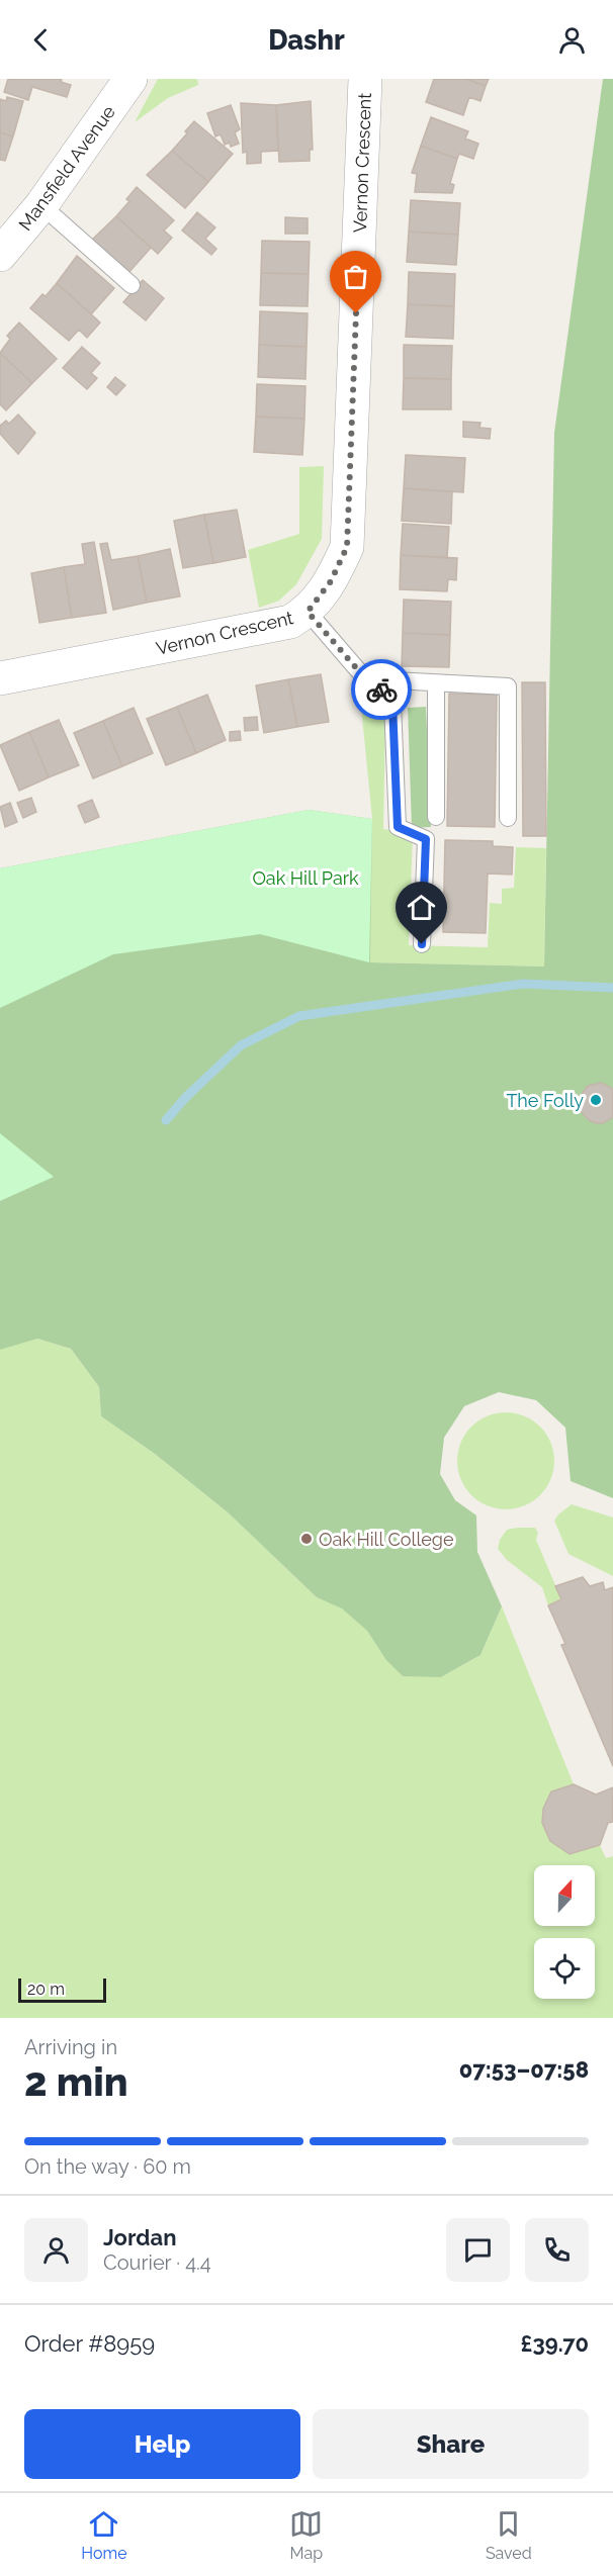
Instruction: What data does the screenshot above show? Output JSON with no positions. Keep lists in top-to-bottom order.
{
  "streets": {
    "street": ["Vernon Crescent", "Mansfield Avenue"]
  },
  "parks": ["Oak Hill Park"],
  "places": ["The Folly", "Oak Hill College"],
  "scale_bar": "20 m",
  "north": "top",
  "page": {
    "header": "Dashr",
    "scale": "20 m",
    "heading": ["2 min", "Arriving in", "07:53–07:58"],
    "panel": [
      "Jordan",
      "Courier · 4.4",
      "Order #8959",
      "£39.70"
    ],
    "bar": "On the way · 60 m",
    "buttons": ["Help", "Share"],
    "tabs": ["Home", "Map", "Saved"]
  }
}
